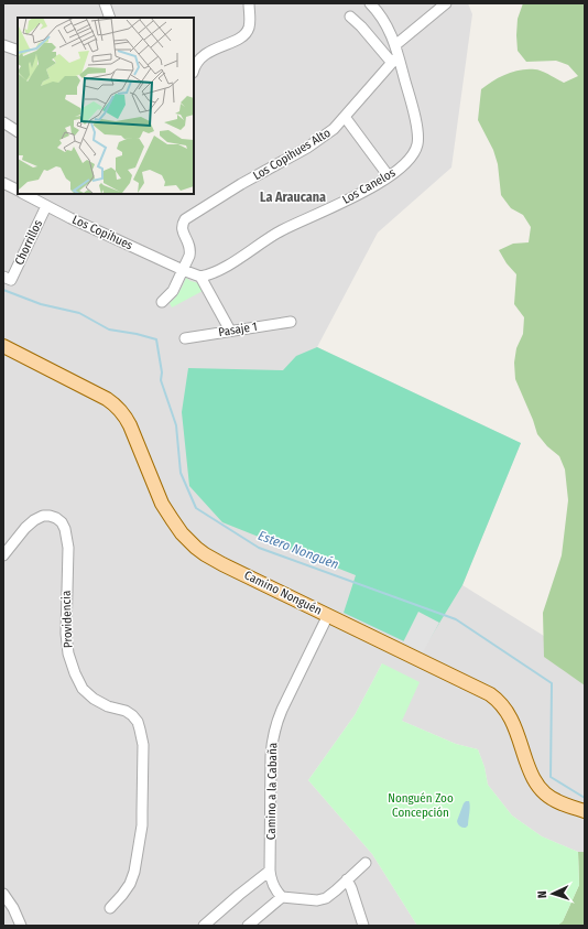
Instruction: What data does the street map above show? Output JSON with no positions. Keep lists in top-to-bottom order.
{
  "streets": {
    "main road": ["Camino Nonguén"],
    "street": [
      "Los Copihues Alto",
      "Los Canelos",
      "Los Copihues",
      "Chorrillos",
      "Pasaje 1",
      "Providencia",
      "Camino a la Cabaña"
    ]
  },
  "crossings": [
    ["Los Copihues Alto", "Los Canelos"],
    ["Los Copihues Alto", "Los Copihues"],
    ["Los Copihues", "Chorrillos"],
    ["Camino Nonguén", "Camino a la Cabaña"]
  ],
  "districts": ["La Araucana"],
  "water": ["Estero Nonguén"],
  "parks": ["Nonguén Zoo Concepción"],
  "north": "left"
}
